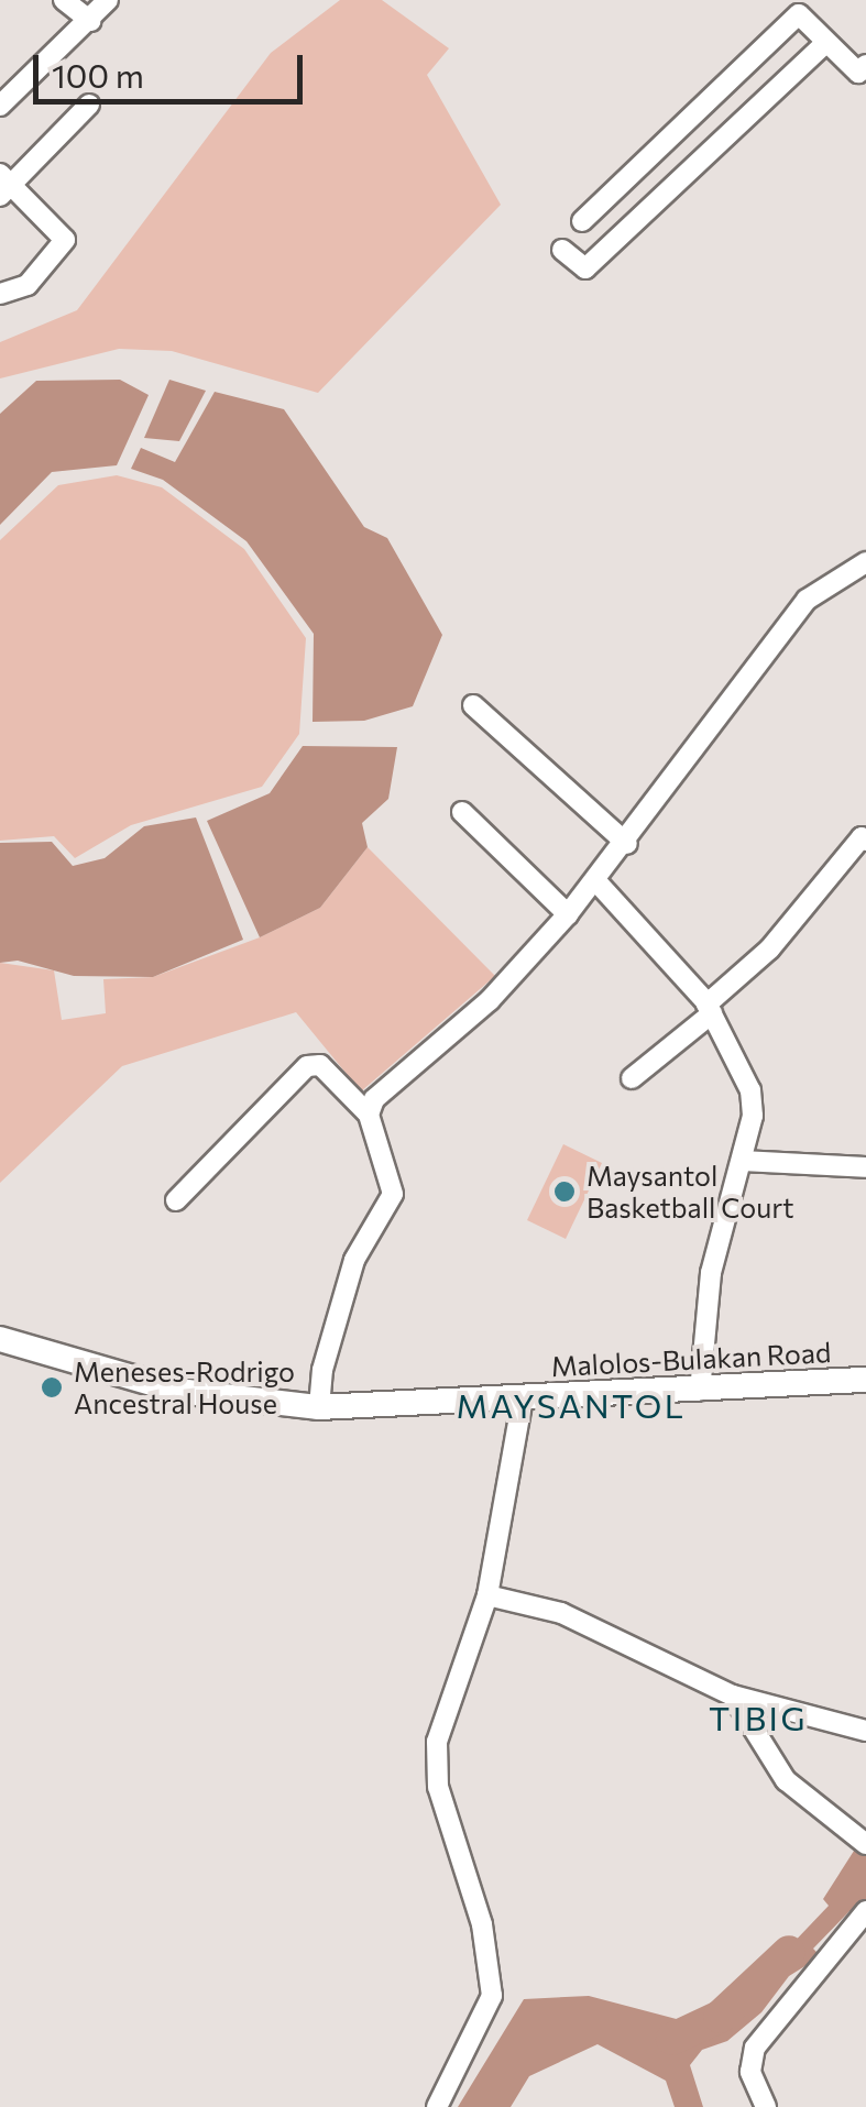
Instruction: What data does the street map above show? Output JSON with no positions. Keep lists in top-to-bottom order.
{
  "streets": {
    "main road": ["Malolos-Bulakan Road"]
  },
  "districts": ["MAYSANTOL", "TIBIG"],
  "places": ["Maysantol Basketball Court", "Meneses-Rodrigo Ancestral House"],
  "scale_bar": "100 m"
}
